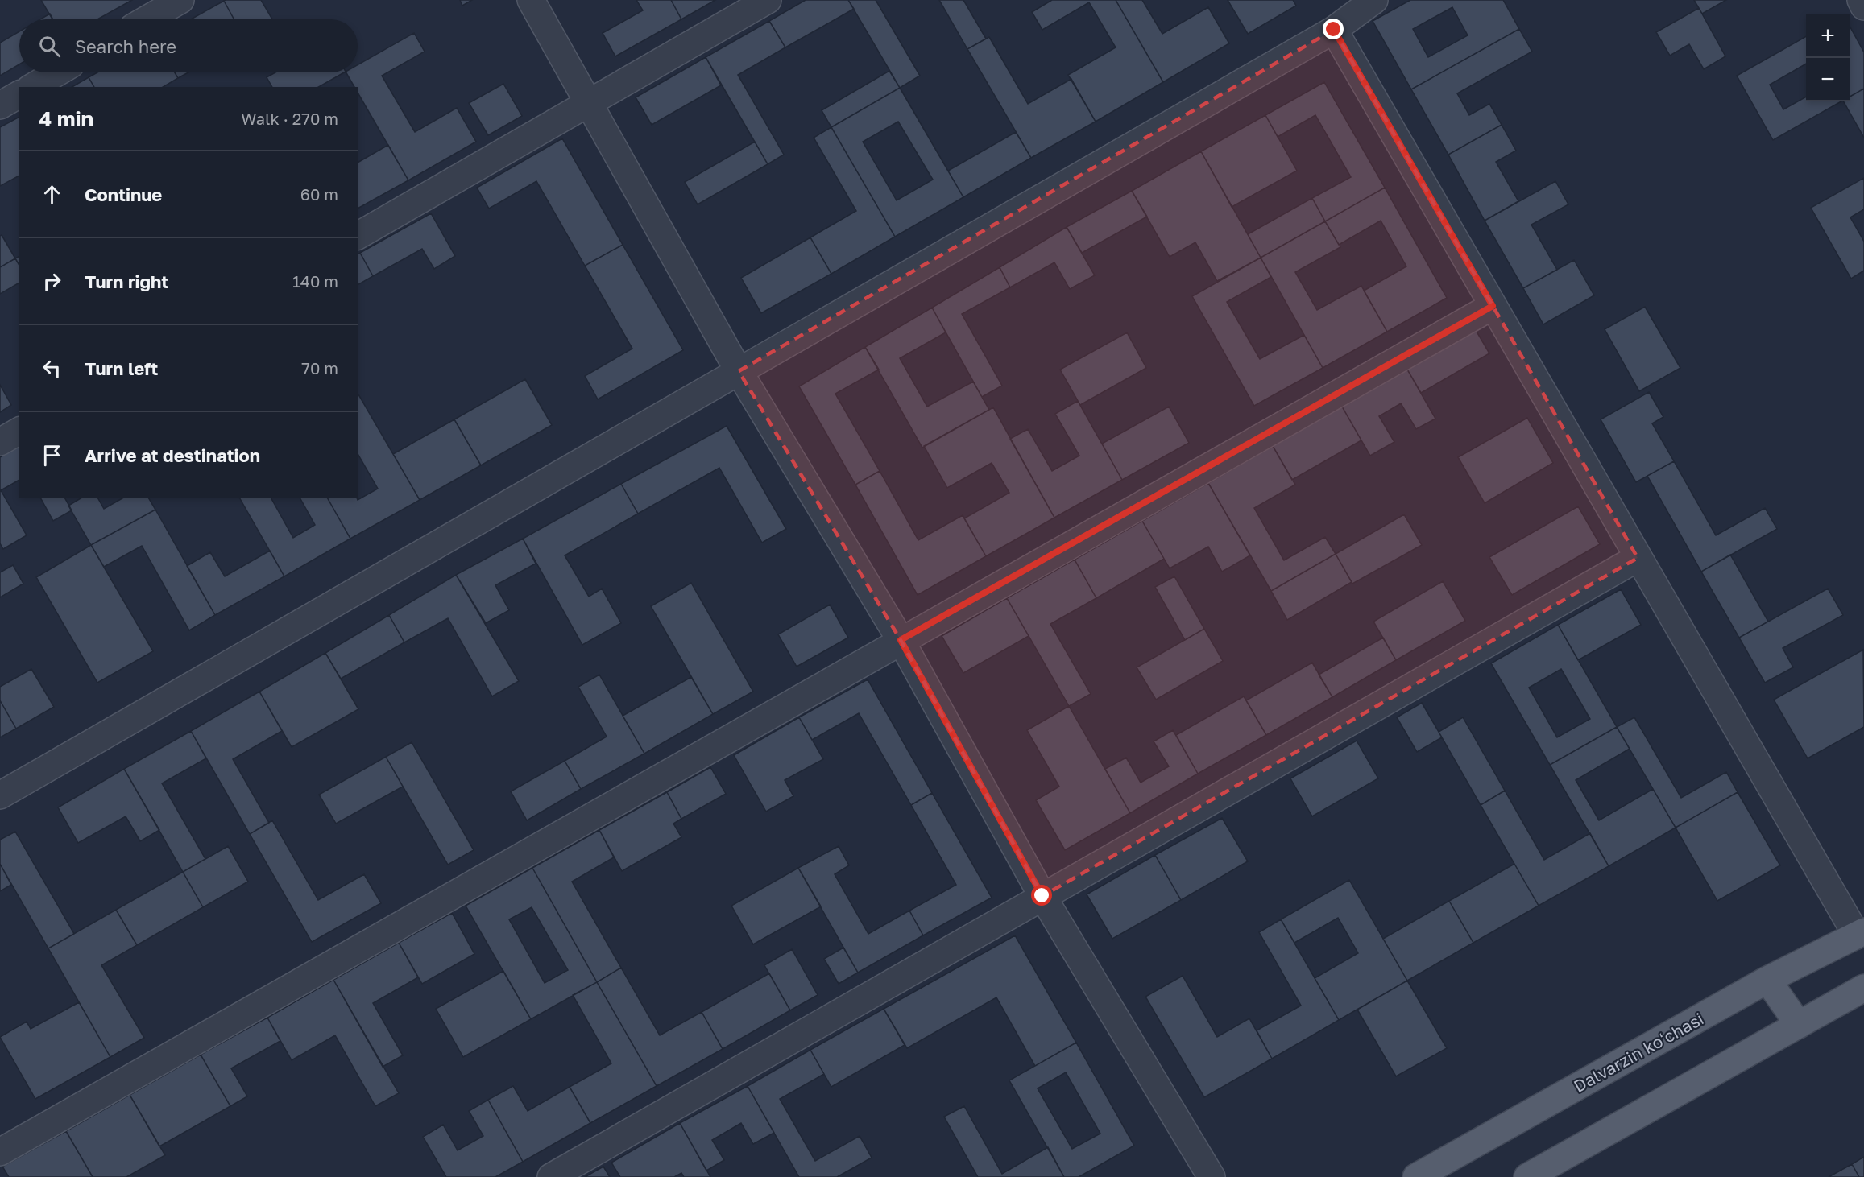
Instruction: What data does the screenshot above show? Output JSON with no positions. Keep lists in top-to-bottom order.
{
  "streets": {
    "main road": ["Dalvarzin koʻchasi"]
  },
  "page": {
    "map_buttons": ["+", "−"],
    "search": "Search here",
    "heading": ["4 min", "Walk · 270 m"],
    "list": [
      ["Continue", "60 m"],
      ["Turn right", "140 m"],
      ["Turn left", "70 m"],
      "Arrive at destination"
    ]
  }
}
